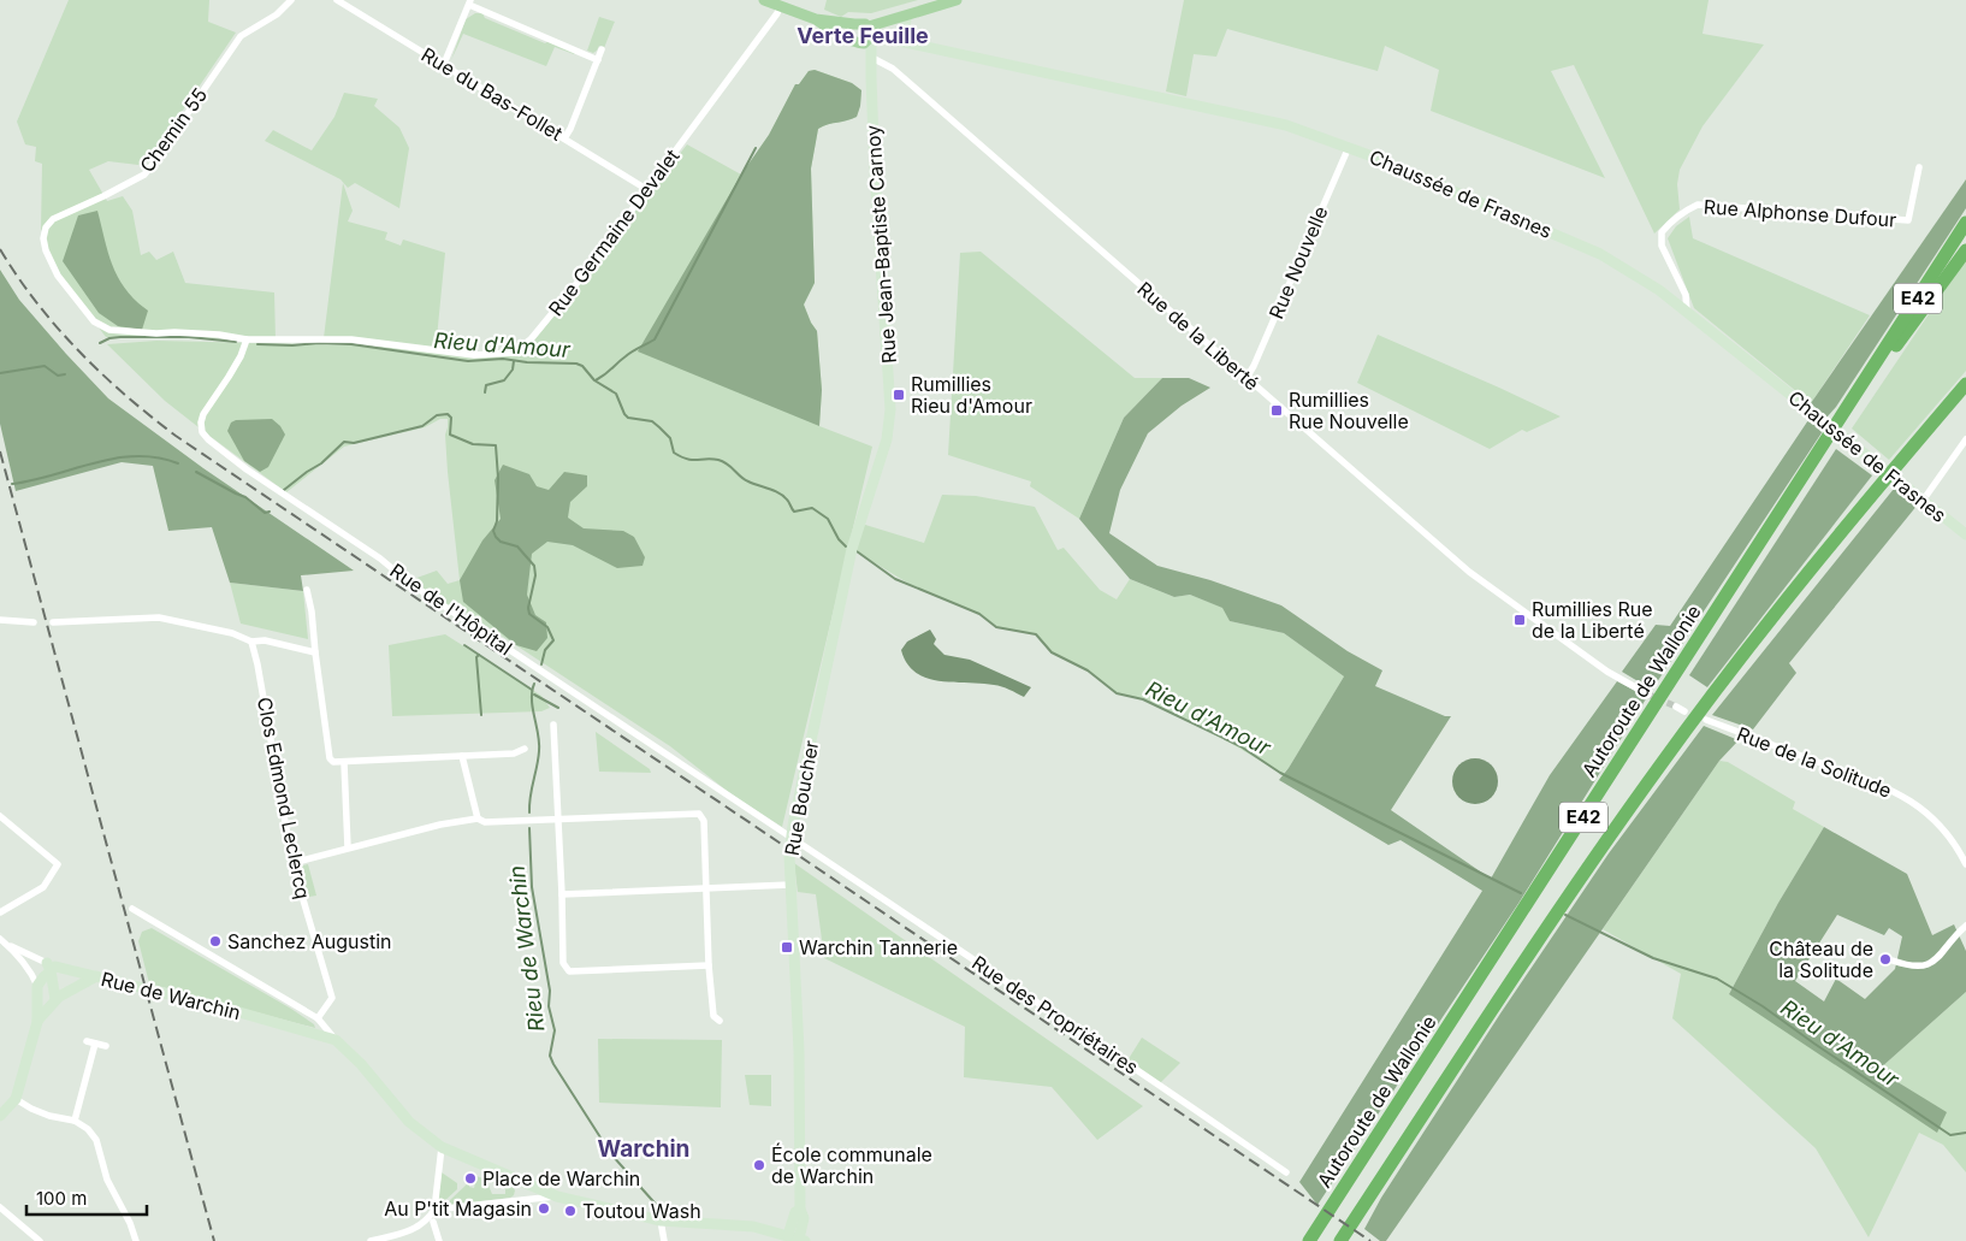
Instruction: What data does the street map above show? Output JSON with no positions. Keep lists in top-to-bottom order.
{
  "streets": {
    "highway": ["E42", "Autoroute de Wallonie"],
    "street": [
      "Rue du Bas-Follet",
      "Chemin 55",
      "Chaussée de Frasnes",
      "Rue Alphonse Dufour",
      "Rue Germaine Devalet",
      "Rue Jean-Baptiste Carnoy",
      "Rue Nouvelle",
      "Rue de la Liberté",
      "Rue de l'Hôpital",
      "Rue de la Solitude",
      "Clos Edmond Leclercq",
      "Rue Boucher",
      "Rue de Warchin",
      "Rue des Propriétaires"
    ]
  },
  "crossings": [
    ["Rue du Bas-Follet", "Rue Germaine Devalet"],
    ["Chemin 55", "Rue Germaine Devalet"],
    ["Chemin 55", "Rue de l'Hôpital"],
    ["Chaussée de Frasnes", "Rue Alphonse Dufour"],
    ["Chaussée de Frasnes", "Rue Nouvelle"],
    ["Rue Germaine Devalet", "Rue de l'Hôpital"],
    ["Rue Jean-Baptiste Carnoy", "Rue de la Liberté"],
    ["Rue Jean-Baptiste Carnoy", "Rue Boucher"],
    ["Rue Nouvelle", "Rue de la Liberté"],
    ["Rue de l'Hôpital", "Rue Boucher"],
    ["Rue de l'Hôpital", "Rue des Propriétaires"],
    ["Rue Boucher", "Rue des Propriétaires"]
  ],
  "districts": ["Verte Feuille", "Warchin"],
  "water": ["Rieu d'Amour", "Rieu de Warchin"],
  "places": {
    "transit": [
      "Rumillies Rieu d'Amour",
      "Rumillies Rue Nouvelle",
      "Rumillies Rue de la Liberté",
      "Warchin Tannerie"
    ],
    "other": [
      "Sanchez Augustin",
      "Château de la Solitude",
      "École communale de Warchin",
      "Place de Warchin",
      "Au P'tit Magasin",
      "Toutou Wash"
    ]
  },
  "scale_bar": "100 m"
}
